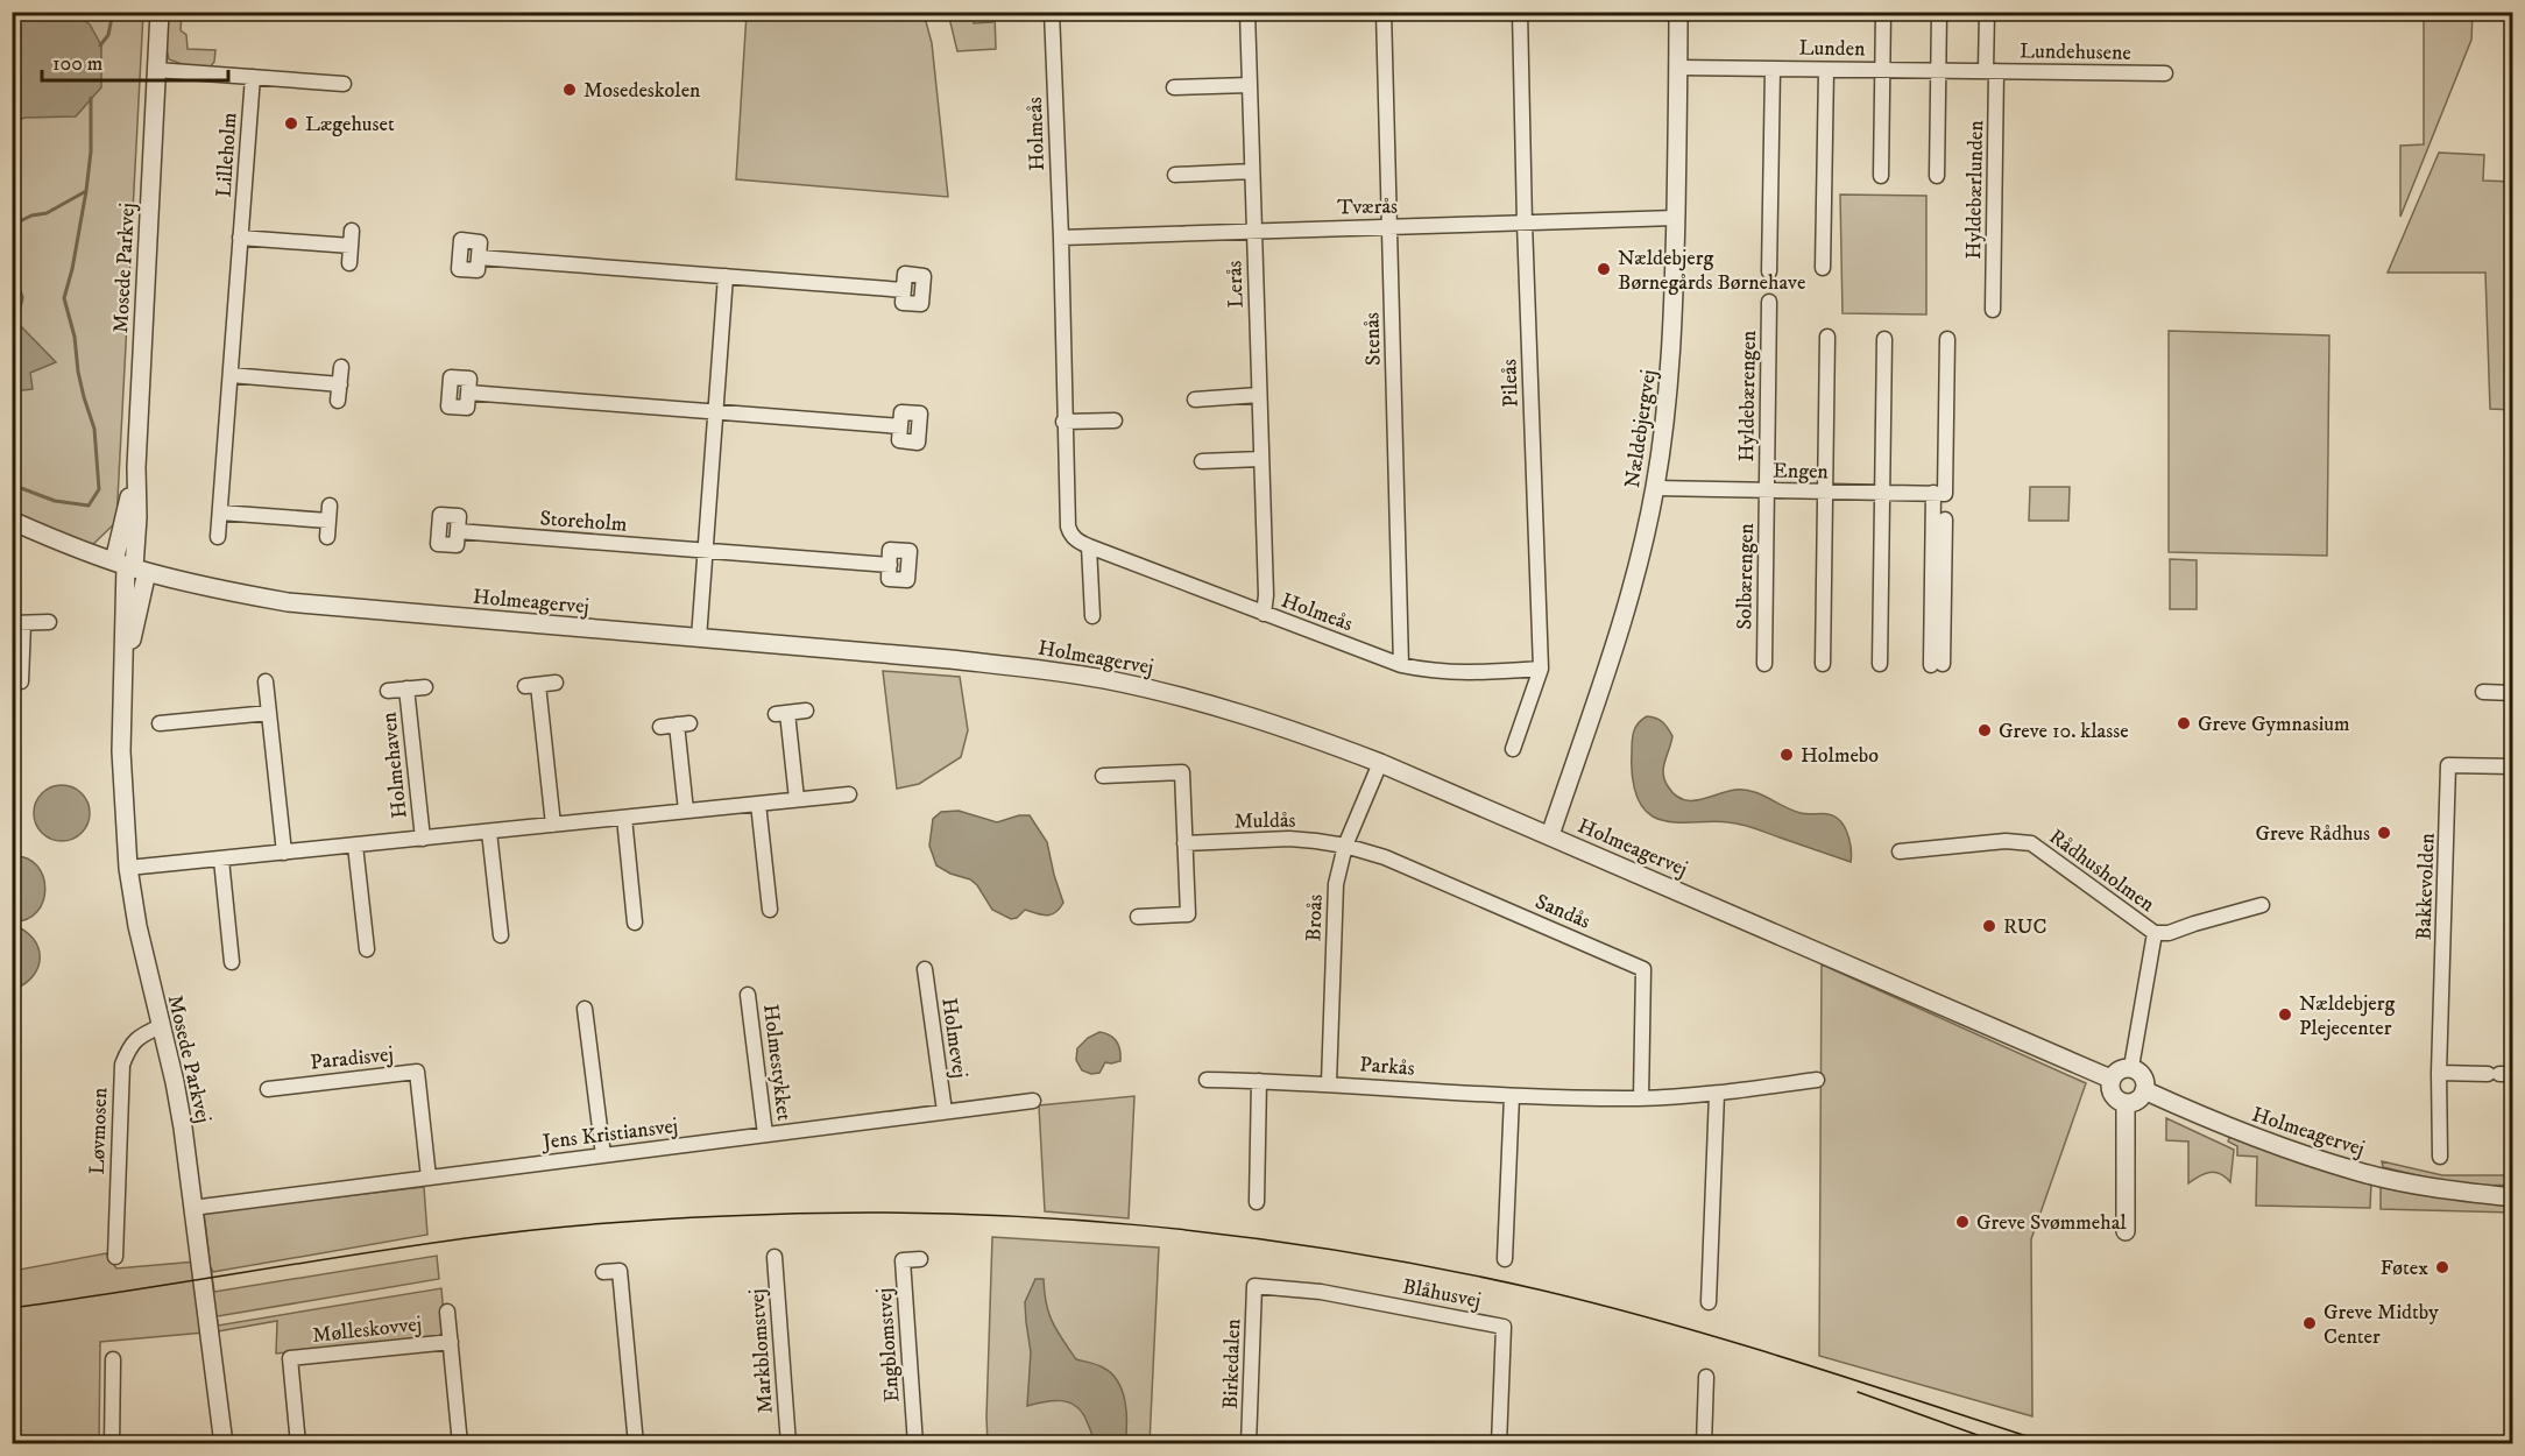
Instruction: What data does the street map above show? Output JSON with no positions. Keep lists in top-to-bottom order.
{
  "streets": {
    "street": [
      "Lunden",
      "Lundehusene",
      "Holmeås",
      "Lilleholm",
      "Hyldebærlunden",
      "Tværås",
      "Mosede Parkvej",
      "Lerås",
      "Stenås",
      "Pileås",
      "Hyldebærengen",
      "Nældebjergvej",
      "Engen",
      "Storeholm",
      "Solbærengen",
      "Holmeagervej",
      "Holmehaven",
      "Muldås",
      "Rådhusholmen",
      "Bakkevolden",
      "Sandås",
      "Broås",
      "Holmevej",
      "Paradisvej",
      "Holmestykket",
      "Parkås",
      "Løvmosen",
      "Jens Kristiansvej",
      "Blåhusvej",
      "Mølleskovvej",
      "Engblomstvej",
      "Markblomstvej",
      "Birkedalen"
    ]
  },
  "crossings": [
    ["Lunden", "Lundehusene"],
    ["Lunden", "Hyldebærlunden"],
    ["Lunden", "Nældebjergvej"],
    ["Lundehusene", "Hyldebærlunden"],
    ["Holmeås", "Tværås"],
    ["Holmeås", "Lerås"],
    ["Holmeås", "Stenås"],
    ["Holmeås", "Pileås"],
    ["Tværås", "Lerås"],
    ["Tværås", "Stenås"],
    ["Tværås", "Pileås"],
    ["Tværås", "Nældebjergvej"],
    ["Mosede Parkvej", "Holmeagervej"],
    ["Mosede Parkvej", "Holmehaven"],
    ["Mosede Parkvej", "Løvmosen"],
    ["Mosede Parkvej", "Jens Kristiansvej"],
    ["Hyldebærengen", "Engen"],
    ["Hyldebærengen", "Solbærengen"],
    ["Nældebjergvej", "Engen"],
    ["Nældebjergvej", "Holmeagervej"],
    ["Engen", "Solbærengen"],
    ["Holmeagervej", "Rådhusholmen"],
    ["Holmeagervej", "Broås"],
    ["Muldås", "Sandås"],
    ["Muldås", "Broås"],
    ["Sandås", "Broås"],
    ["Sandås", "Parkås"],
    ["Broås", "Parkås"],
    ["Holmevej", "Jens Kristiansvej"],
    ["Paradisvej", "Jens Kristiansvej"],
    ["Holmestykket", "Jens Kristiansvej"],
    ["Blåhusvej", "Birkedalen"]
  ],
  "places": [
    "Mosedeskolen",
    "Lægehuset",
    "Nældebjerg Børnegårds Børnehave",
    "Greve Gymnasium",
    "Greve 10. klasse",
    "Holmebo",
    "Greve Rådhus",
    "RUC",
    "Nældebjerg Plejecenter",
    "Greve Svømmehal",
    "Føtex",
    "Greve Midtby Center"
  ],
  "scale_bar": "100 m"
}
